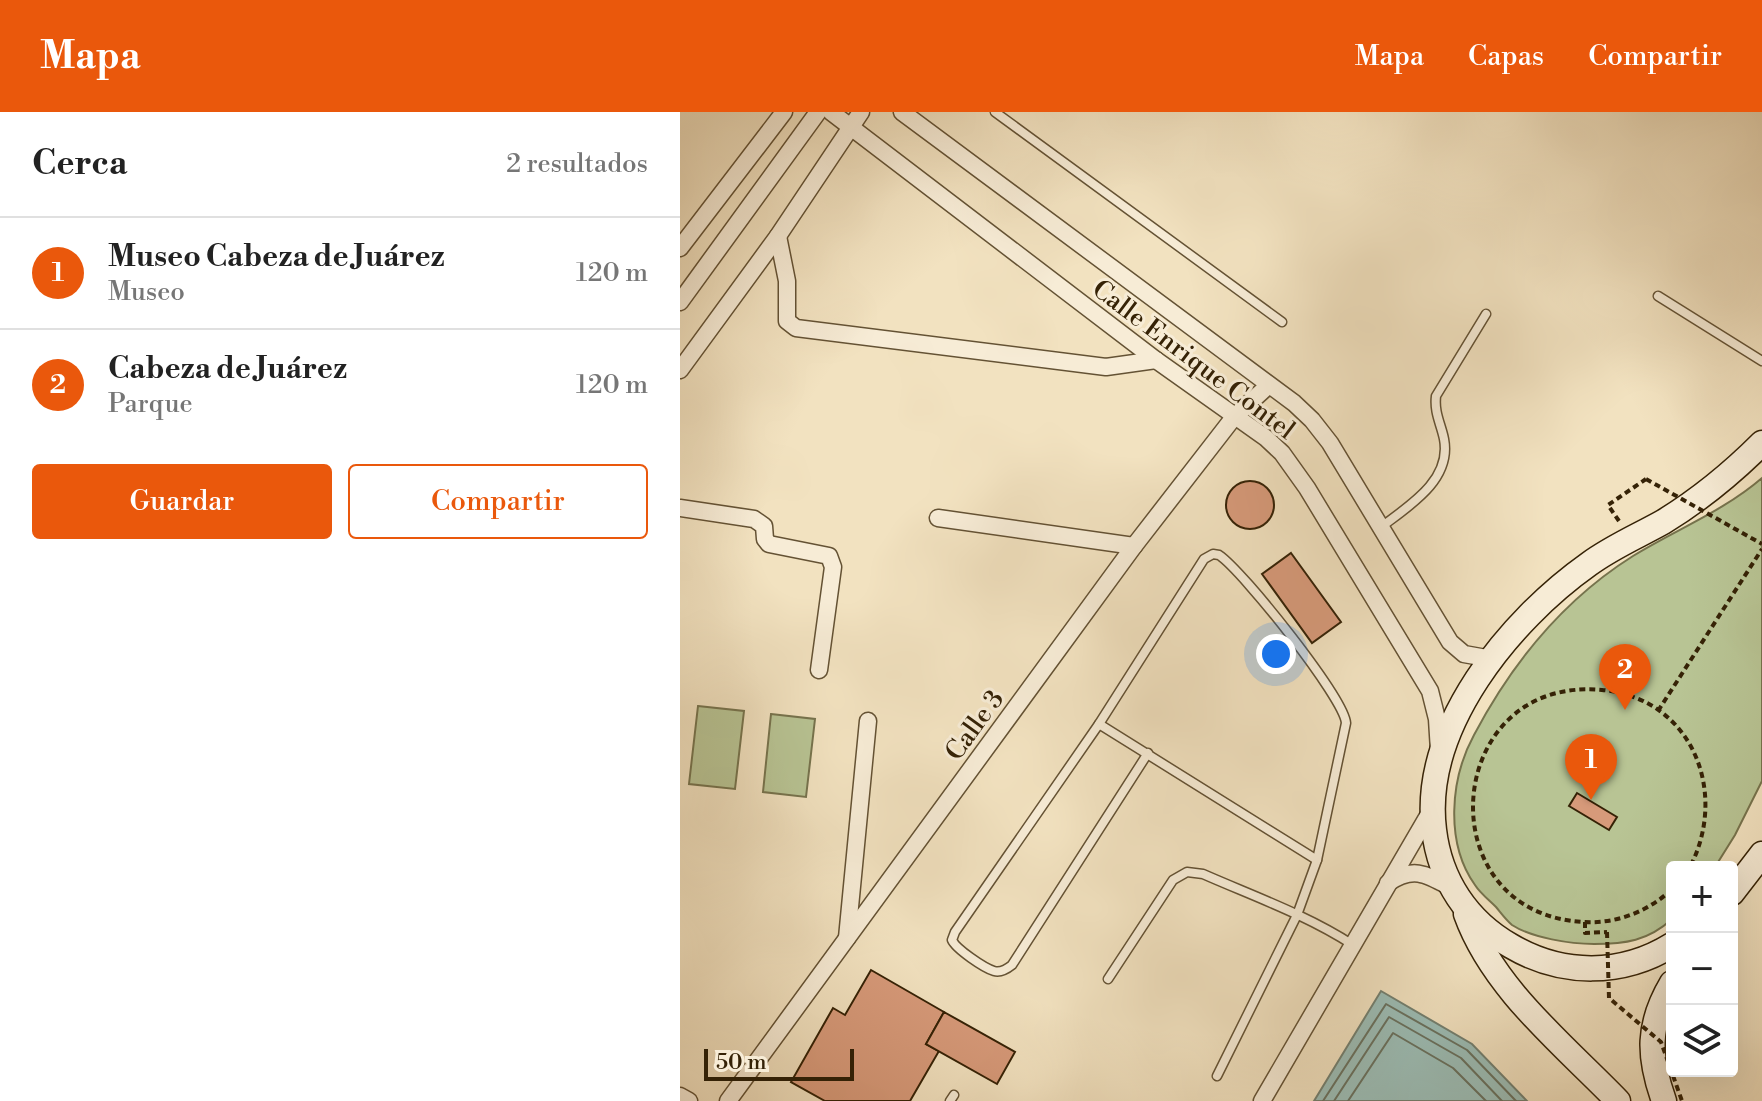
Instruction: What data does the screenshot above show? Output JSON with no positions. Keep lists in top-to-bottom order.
{
  "streets": {
    "street": ["Calle Enrique Contel", "Calle 3"]
  },
  "crossings": [
    ["Calle Enrique Contel", "Calle 3"]
  ],
  "scale_bar": "50 m",
  "page": {
    "header": "Mapa",
    "nav": ["Mapa", "Capas", "Compartir"],
    "heading": ["Cerca", "2 resultados"],
    "list": [
      {
        "mark": "1",
        "name": "Museo Cabeza de Juárez",
        "note": "Museo",
        "value": "120 m"
      },
      {
        "mark": "2",
        "name": "Cabeza de Juárez",
        "note": "Parque",
        "value": "120 m"
      }
    ],
    "buttons": ["Guardar", "Compartir"],
    "pins": ["2", "1"],
    "map_buttons": ["+", "−"],
    "scale": "50 m"
  }
}
